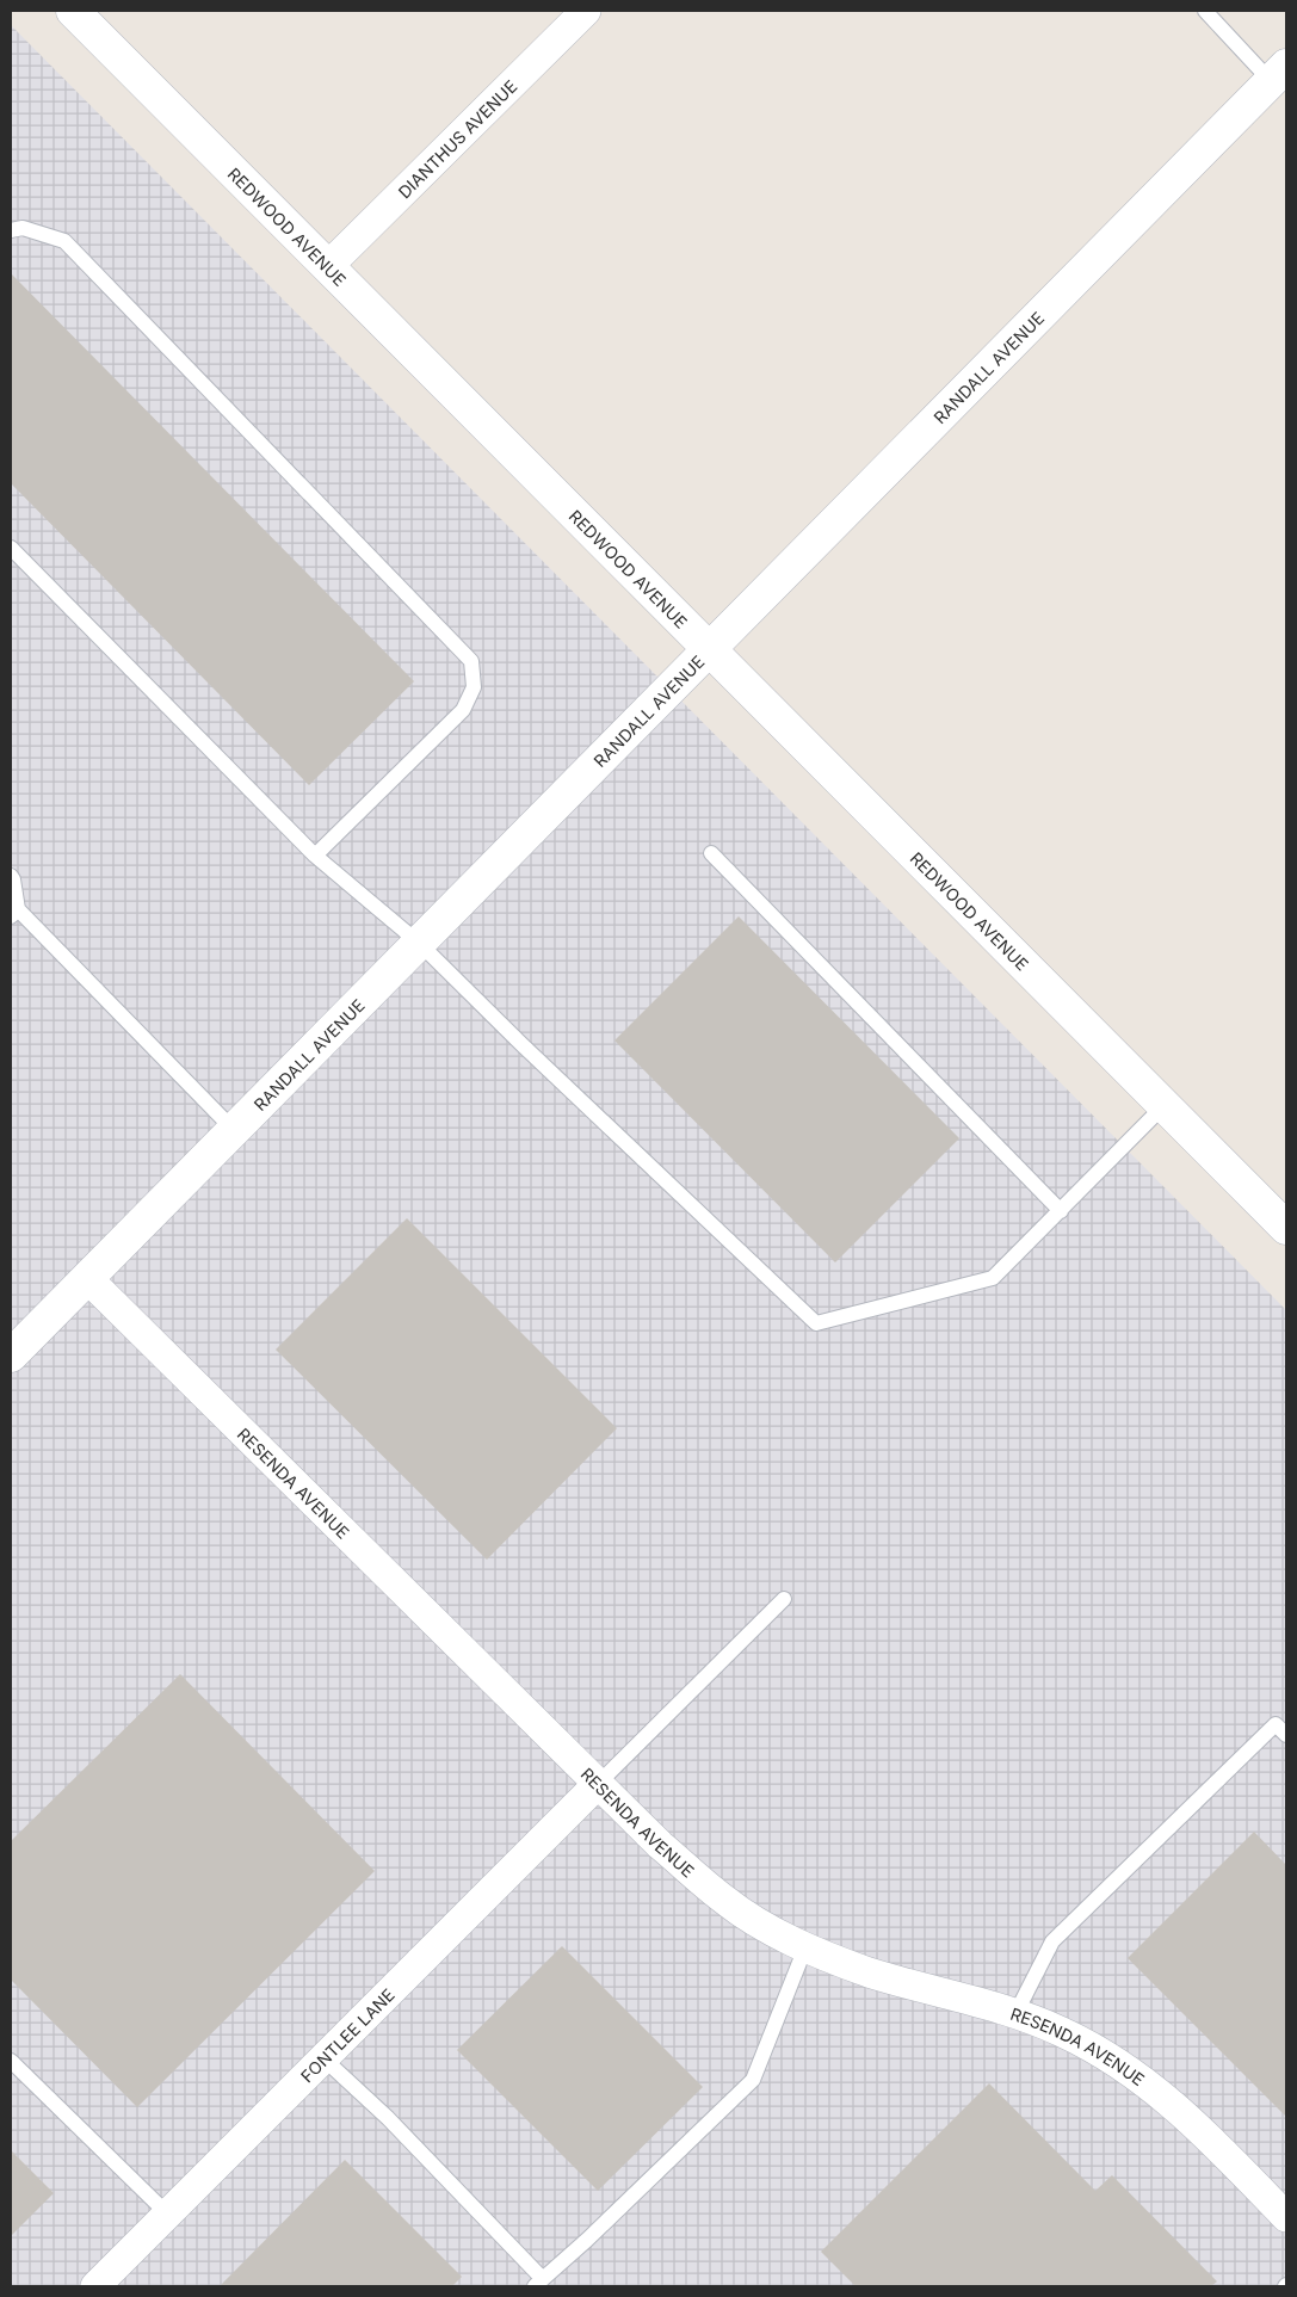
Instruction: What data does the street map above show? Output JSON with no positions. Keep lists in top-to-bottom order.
{
  "streets": {
    "street": [
      "DIANTHUS AVENUE",
      "REDWOOD AVENUE",
      "RANDALL AVENUE",
      "RESENDA AVENUE",
      "FONTLEE LANE"
    ]
  },
  "crossings": [
    ["DIANTHUS AVENUE", "REDWOOD AVENUE"],
    ["REDWOOD AVENUE", "RANDALL AVENUE"],
    ["RANDALL AVENUE", "RESENDA AVENUE"],
    ["RESENDA AVENUE", "FONTLEE LANE"]
  ]
}
